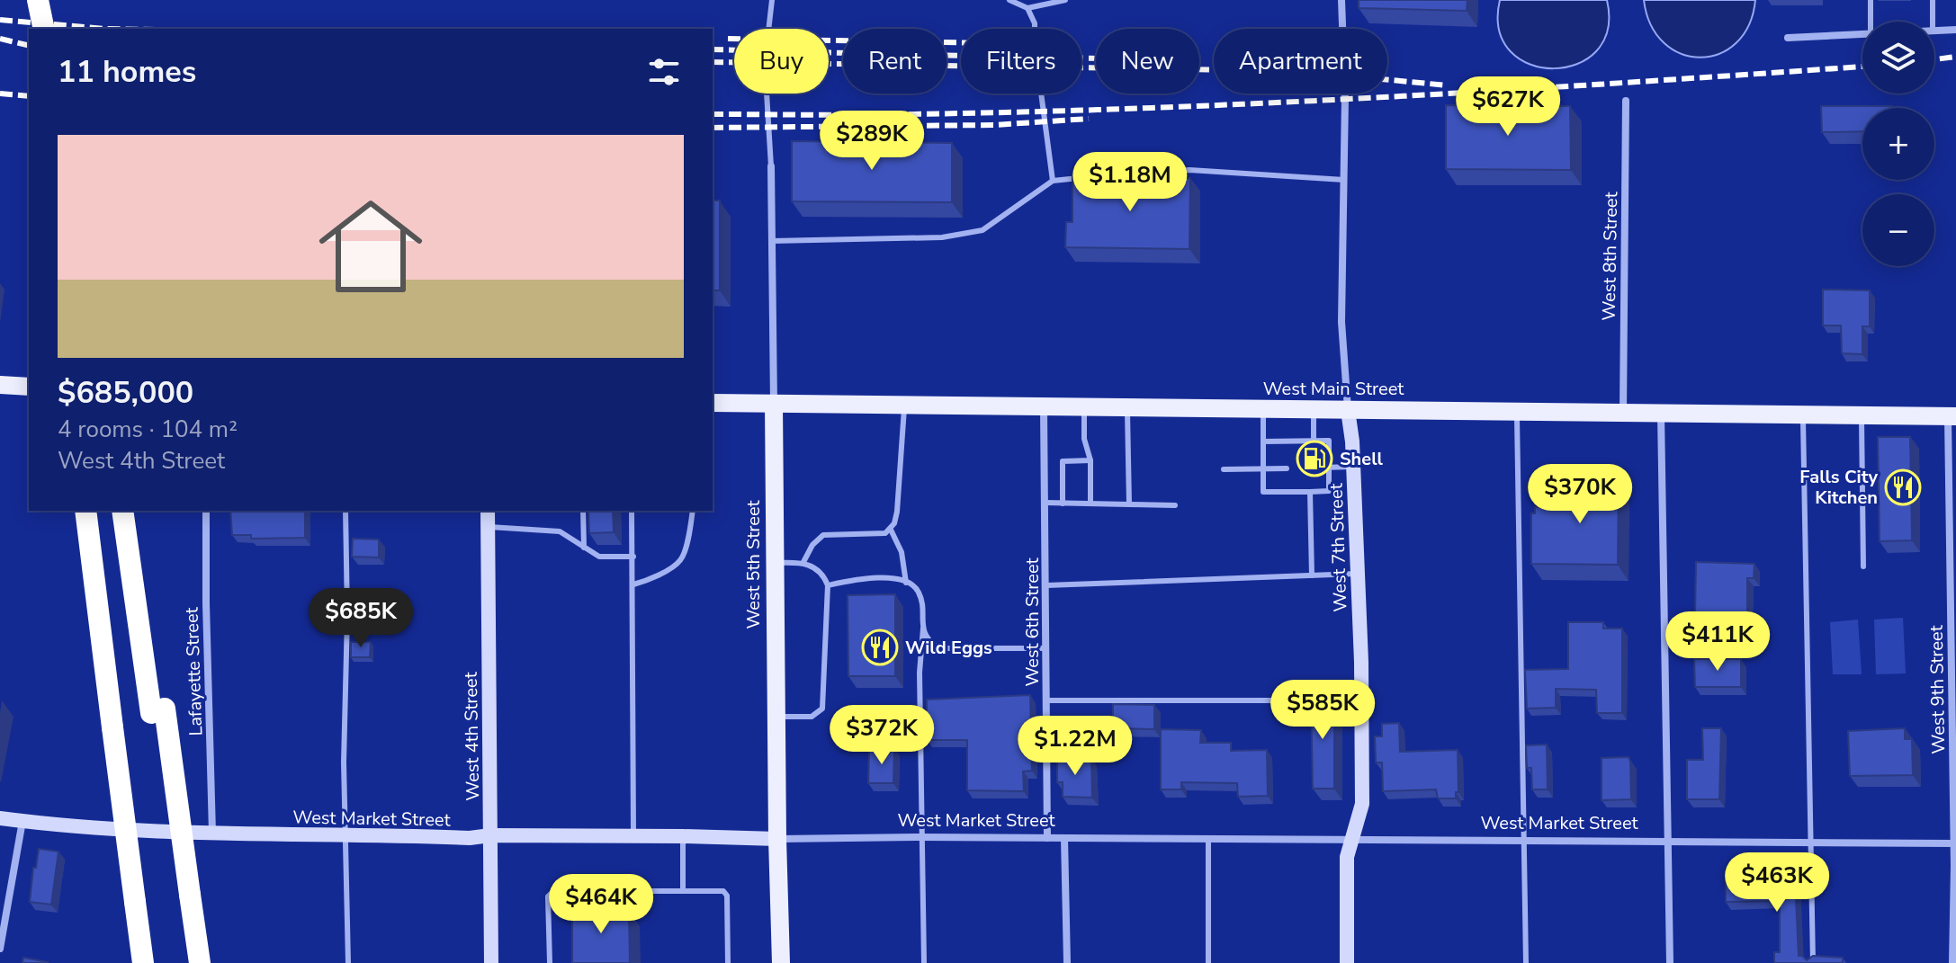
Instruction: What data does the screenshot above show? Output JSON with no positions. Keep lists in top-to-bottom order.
{
  "streets": {
    "main road": ["West Main Street", "West 5th Street"],
    "street": [
      "West 8th Street",
      "West 7th Street",
      "West 6th Street",
      "Lafayette Street",
      "West 9th Street",
      "West 4th Street",
      "West Market Street"
    ]
  },
  "crossings": [
    ["West 8th Street", "West Main Street"],
    ["West Main Street", "West 7th Street"],
    ["West Main Street", "West 5th Street"],
    ["West Main Street", "West 6th Street"],
    ["West Main Street", "West 9th Street"],
    ["West 7th Street", "West Market Street"],
    ["West 5th Street", "West Market Street"],
    ["West 6th Street", "West Market Street"],
    ["Lafayette Street", "West Market Street"],
    ["West 9th Street", "West Market Street"],
    ["West 4th Street", "West Market Street"]
  ],
  "places": {
    "fuel station": ["Shell"],
    "restaurant": ["Falls City Kitchen", "Wild Eggs"]
  },
  "page": {
    "map_buttons": ["+", "−"],
    "chip": [
      "Buy",
      "Rent",
      "Filters",
      "New",
      "Apartment"
    ],
    "heading": "11 homes",
    "price": [
      "$627K",
      "$289K",
      "$1.18M",
      "$370K",
      "$685K",
      "$411K",
      "$585K",
      "$372K",
      "$1.22M",
      "$463K",
      "$464K"
    ],
    "list": [
      {
        "name": "$685,000",
        "note": "4 rooms · 104 m² · West 4th Street"
      }
    ]
  }
}
